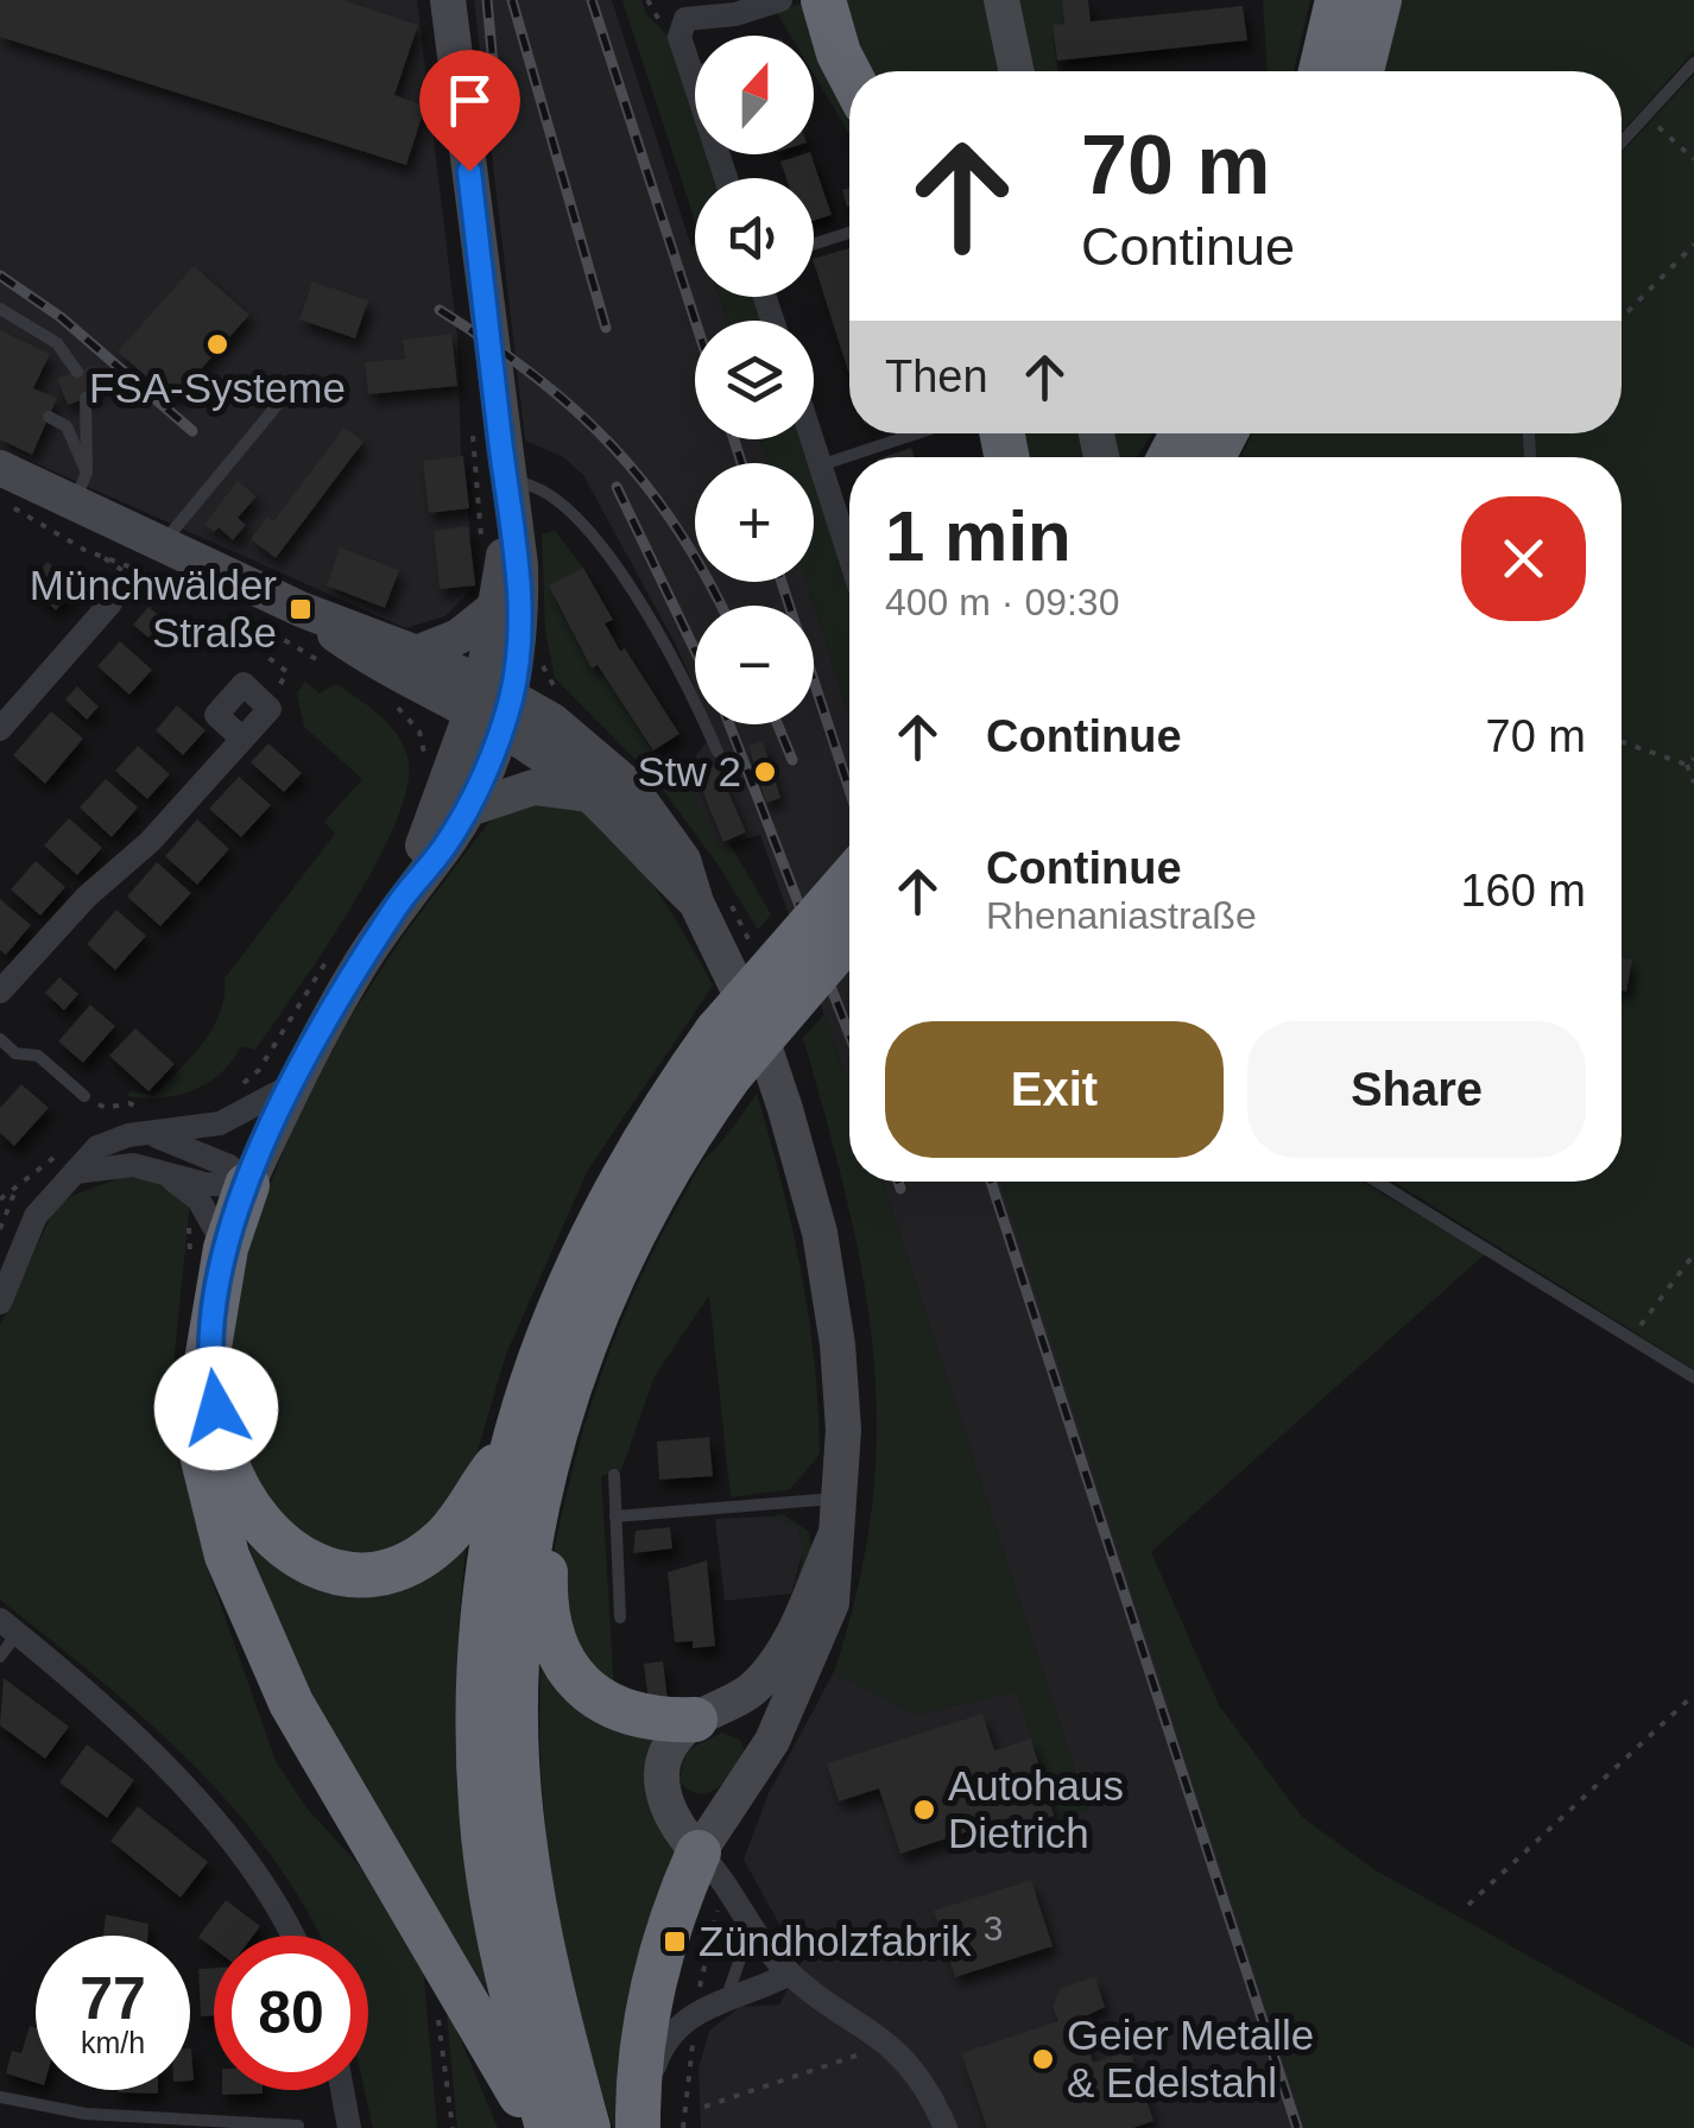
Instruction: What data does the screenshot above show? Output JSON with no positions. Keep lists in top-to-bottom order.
{
  "places": {
    "other": [
      "FSA-Systeme",
      "Stw 2",
      "Autohaus Dietrich",
      "Geier Metalle & Edelstahl"
    ],
    "transit": ["Münchwälder Straße", "Zündholzfabrik"]
  },
  "house_numbers": ["3"],
  "north": "top",
  "page": {
    "map_buttons": ["+", "−"],
    "turn": ["70 m", "Continue"],
    "then": "Then",
    "heading": ["1 min", "400 m · 09:30"],
    "list": [
      {
        "name": "Continue",
        "value": "70 m"
      },
      {
        "name": "Continue",
        "note": "Rhenaniastraße",
        "value": "160 m"
      }
    ],
    "buttons": ["Exit", "Share"],
    "speed": "77 km/h",
    "limit": "80"
  }
}
